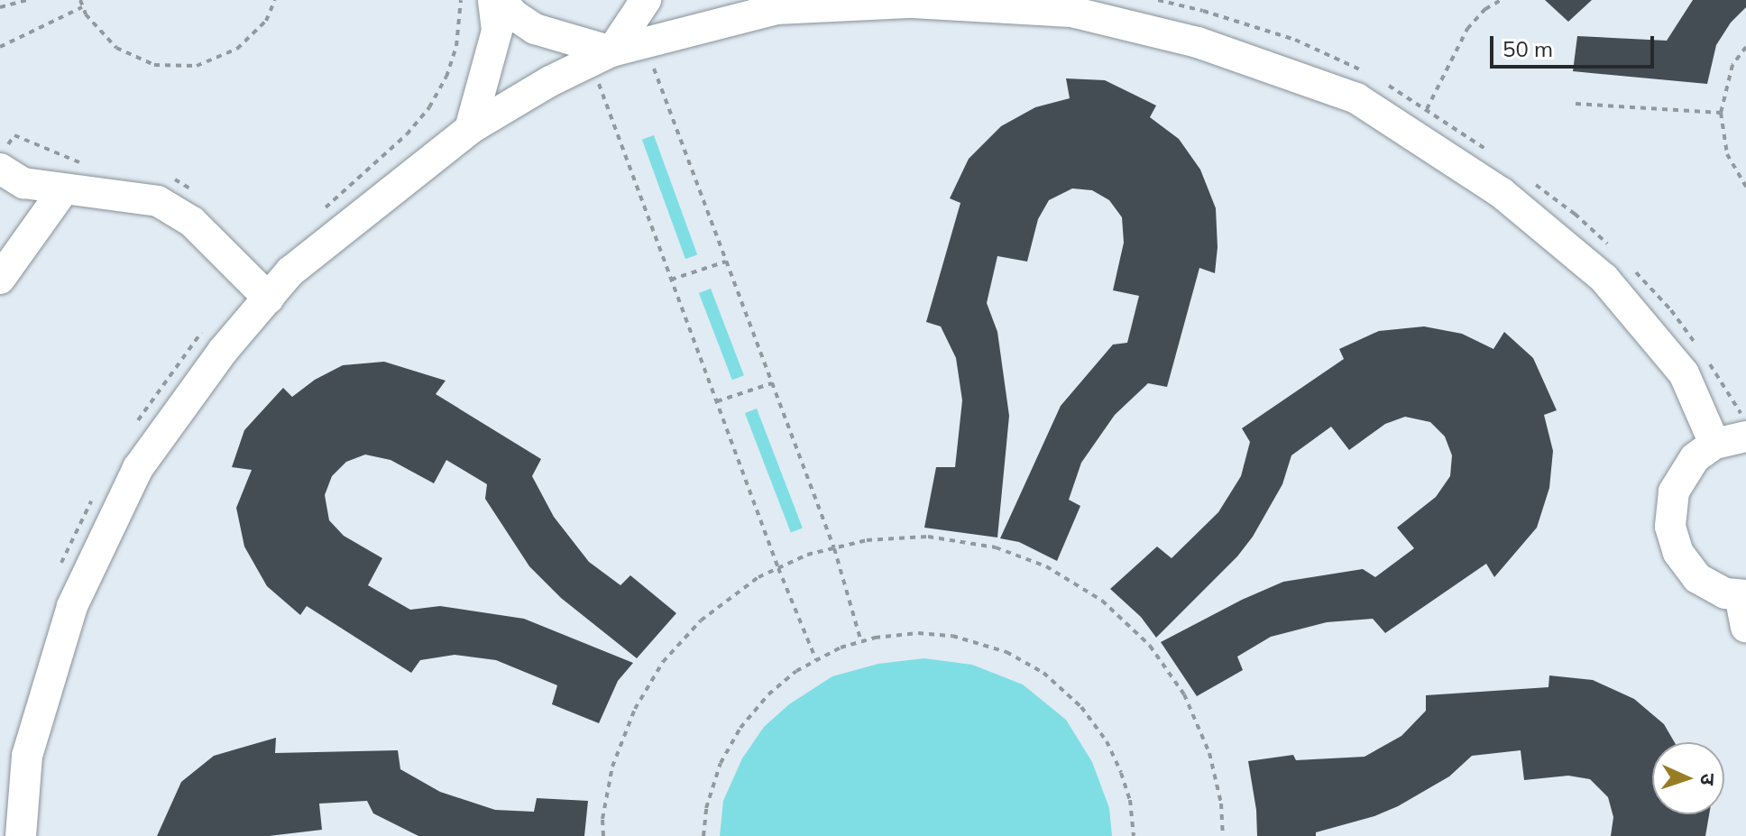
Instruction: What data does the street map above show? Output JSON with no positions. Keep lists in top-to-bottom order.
{
  "scale_bar": "50 m",
  "north": "right"
}
